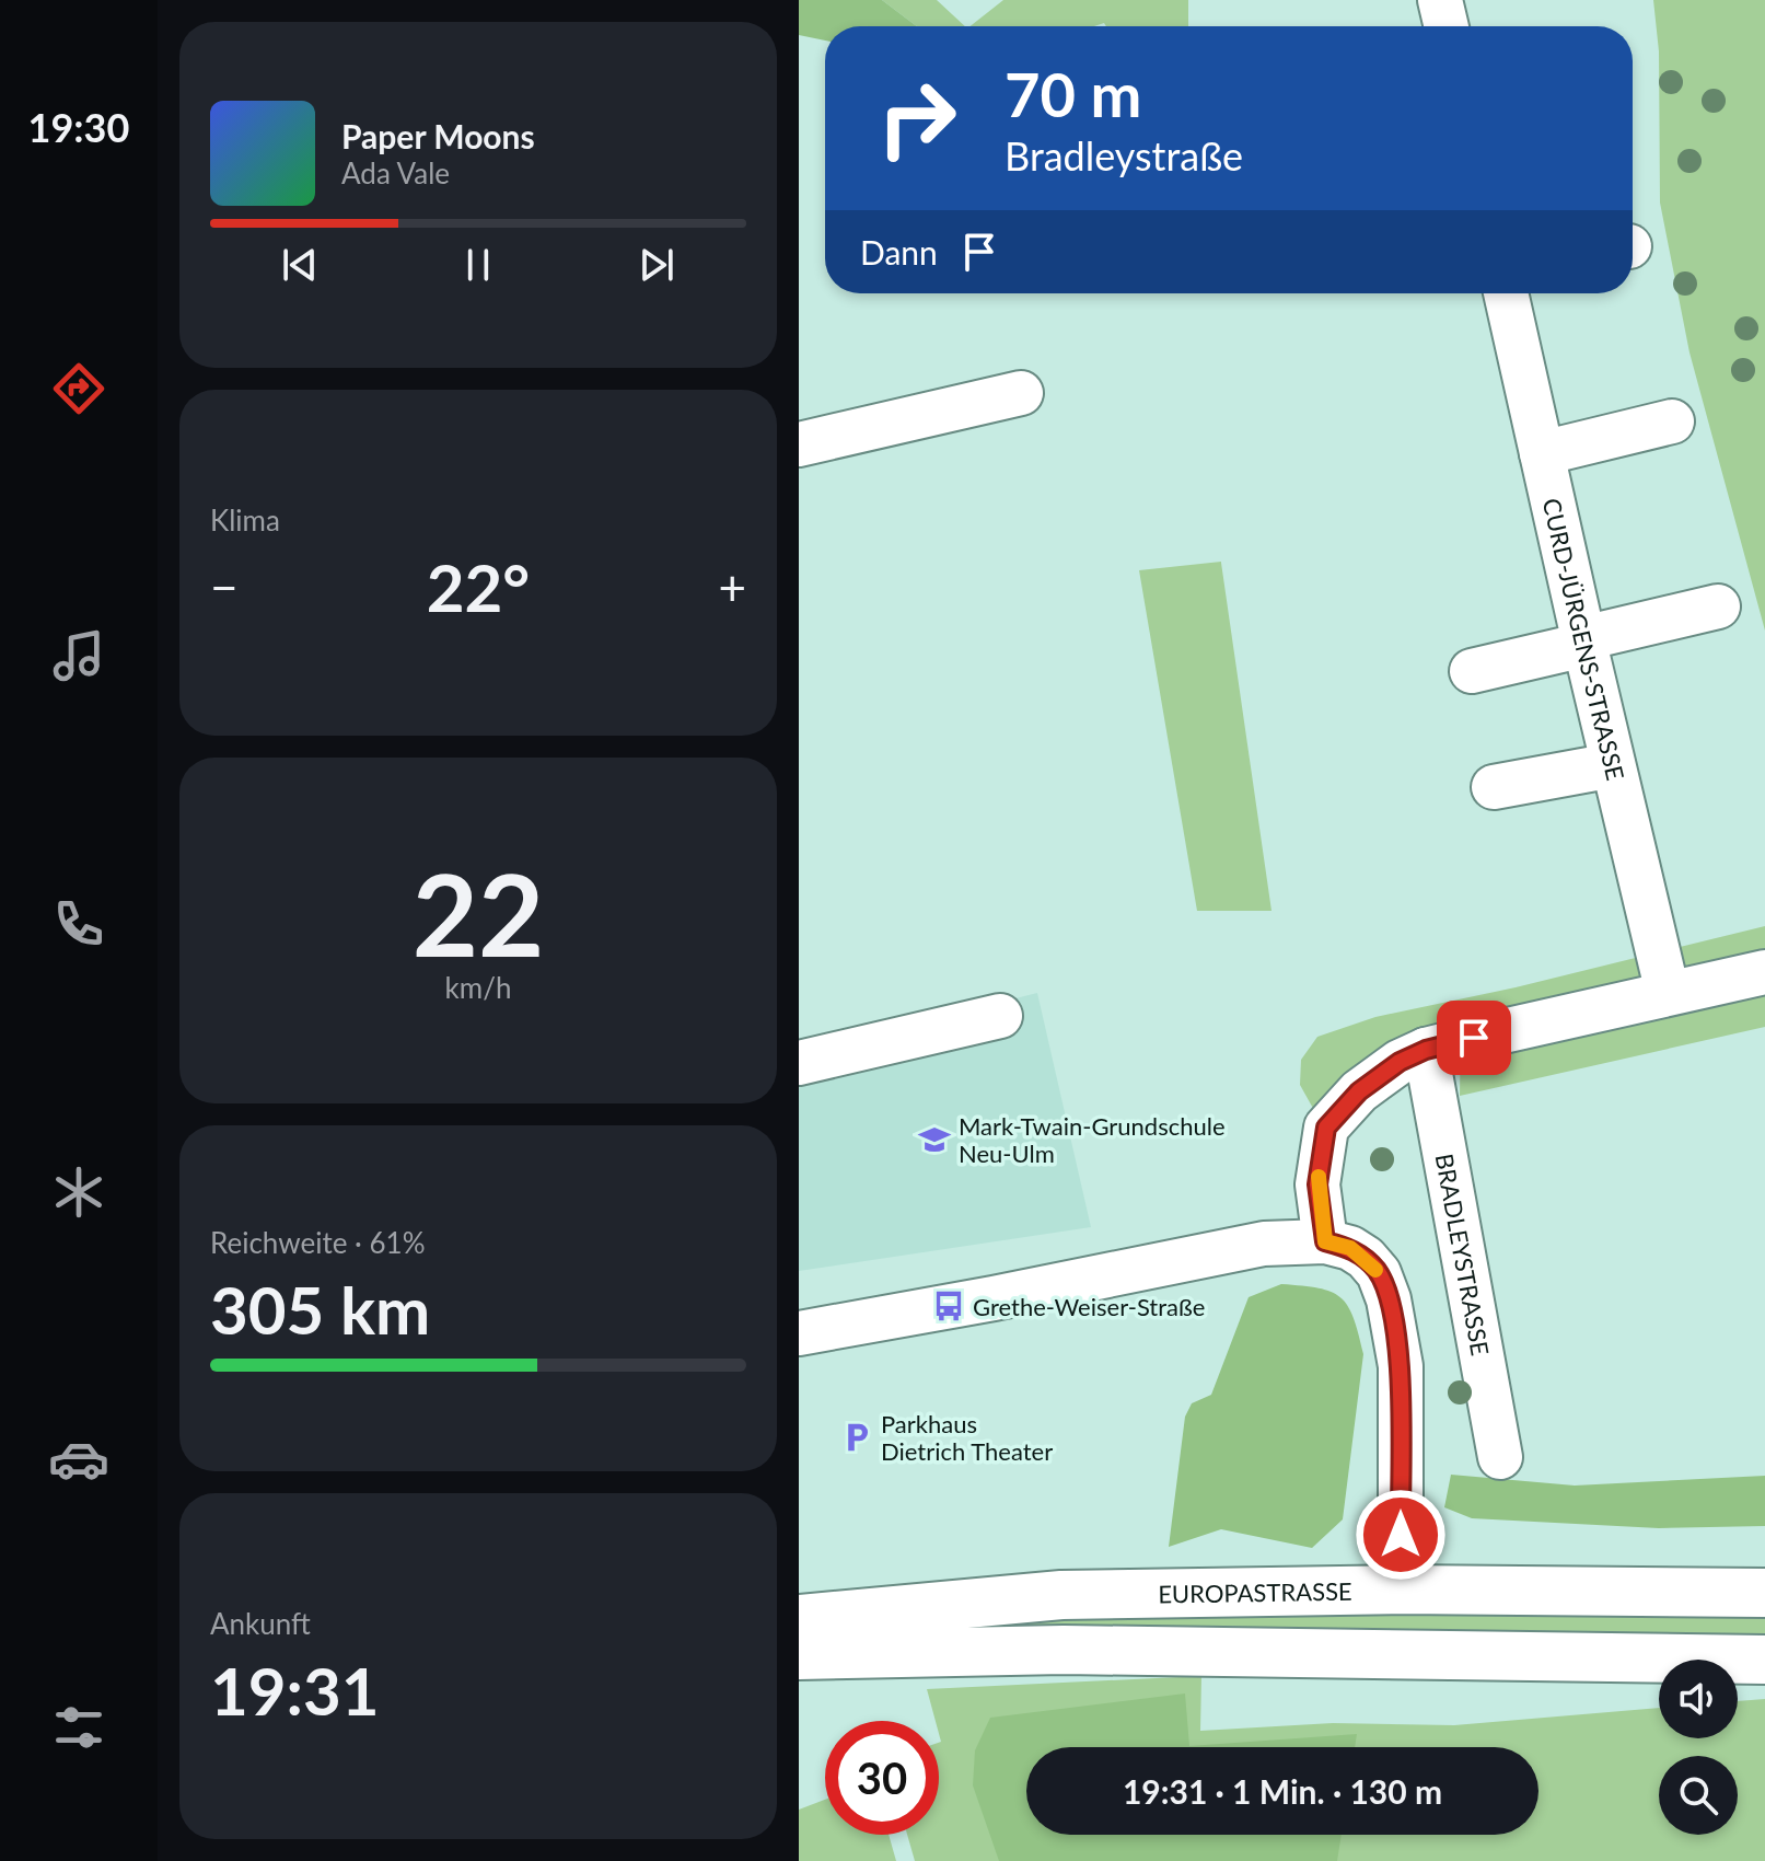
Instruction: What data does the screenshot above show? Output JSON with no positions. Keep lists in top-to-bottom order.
{
  "streets": {
    "main road": ["EUROPASTRASSE"],
    "street": ["CURD-JÜRGENS-STRASSE", "BRADLEYSTRASSE"]
  },
  "places": {
    "school or university": ["Mark-Twain-Grundschule Neu-Ulm"],
    "bus stop": ["Grethe-Weiser-Straße"],
    "parking": ["Parkhaus Dietrich Theater"]
  },
  "page": {
    "tabs": "19:30",
    "turn": ["70 m", "Bradleystraße"],
    "song": ["Paper Moons", "Ada Vale"],
    "then": "Dann",
    "tile": [
      "Klima",
      ["22", "km/h"],
      ["Reichweite · 61%", "305 km"],
      ["Ankunft", "19:31"]
    ],
    "heat": ["−", "22°", "+"],
    "limit": "30",
    "trip": "19:31 · 1 Min. · 130 m"
  }
}
